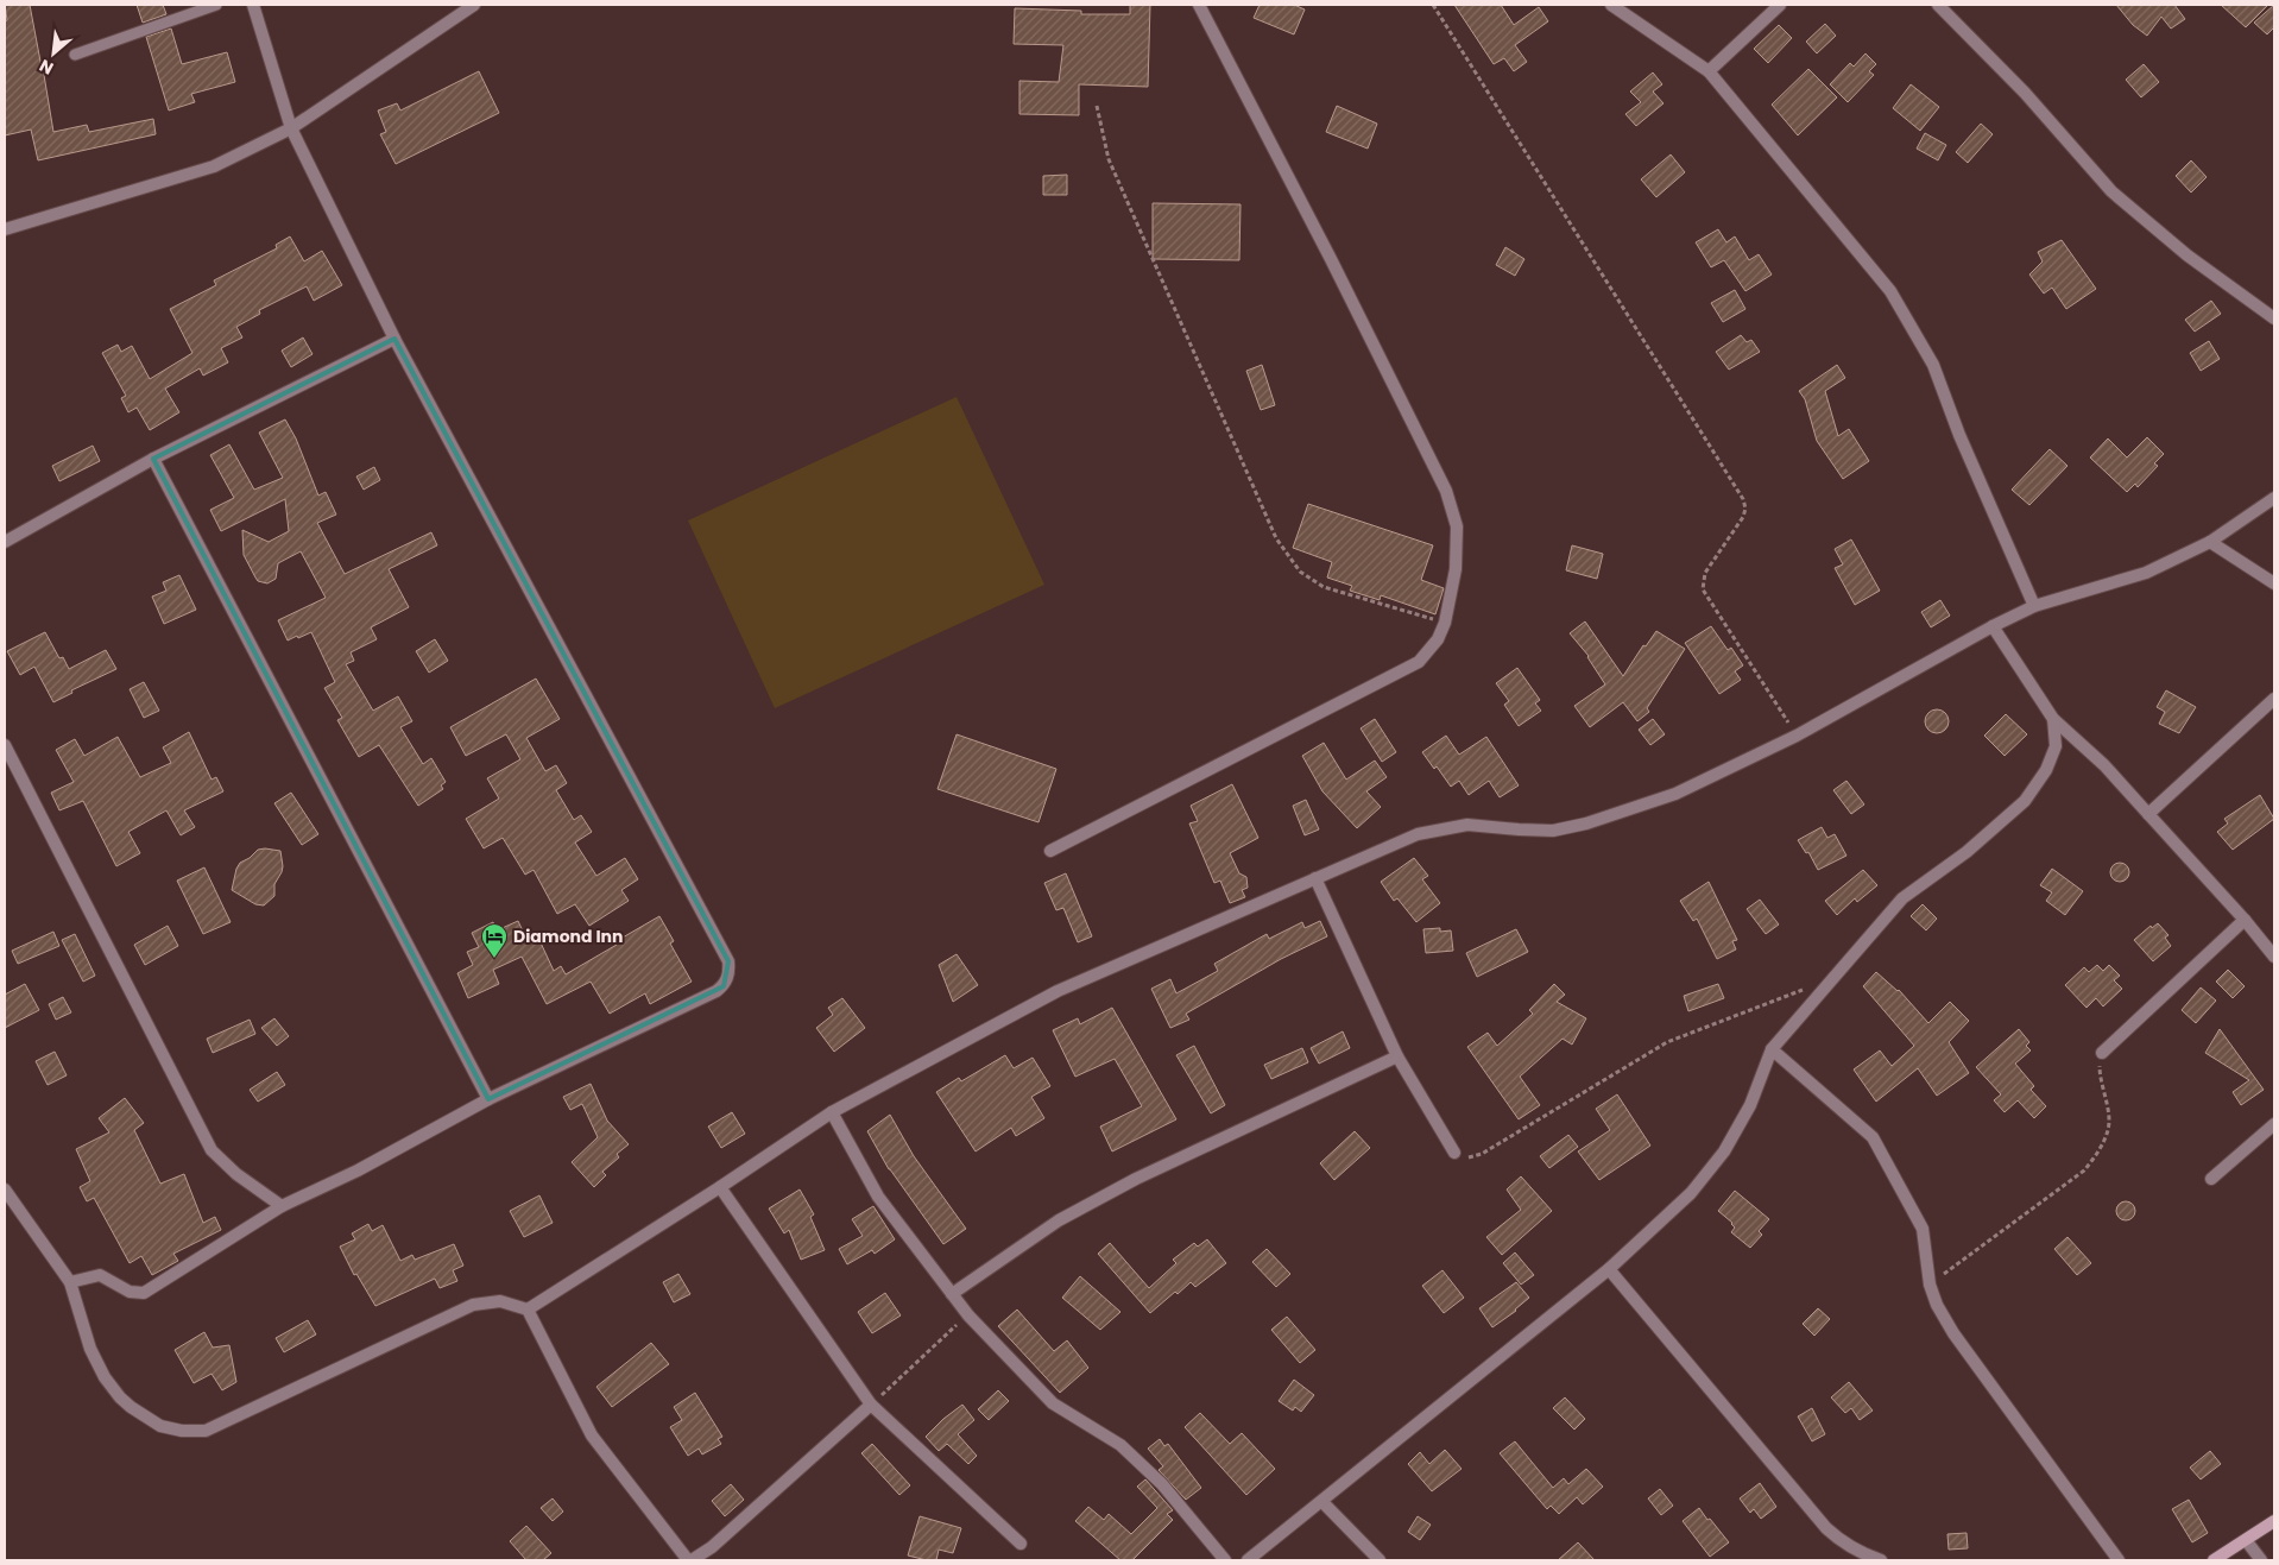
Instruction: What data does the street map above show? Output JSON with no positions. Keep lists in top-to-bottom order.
{
  "places": {
    "hotel": ["Diamond Inn"]
  },
  "north": "bottom left"
}
